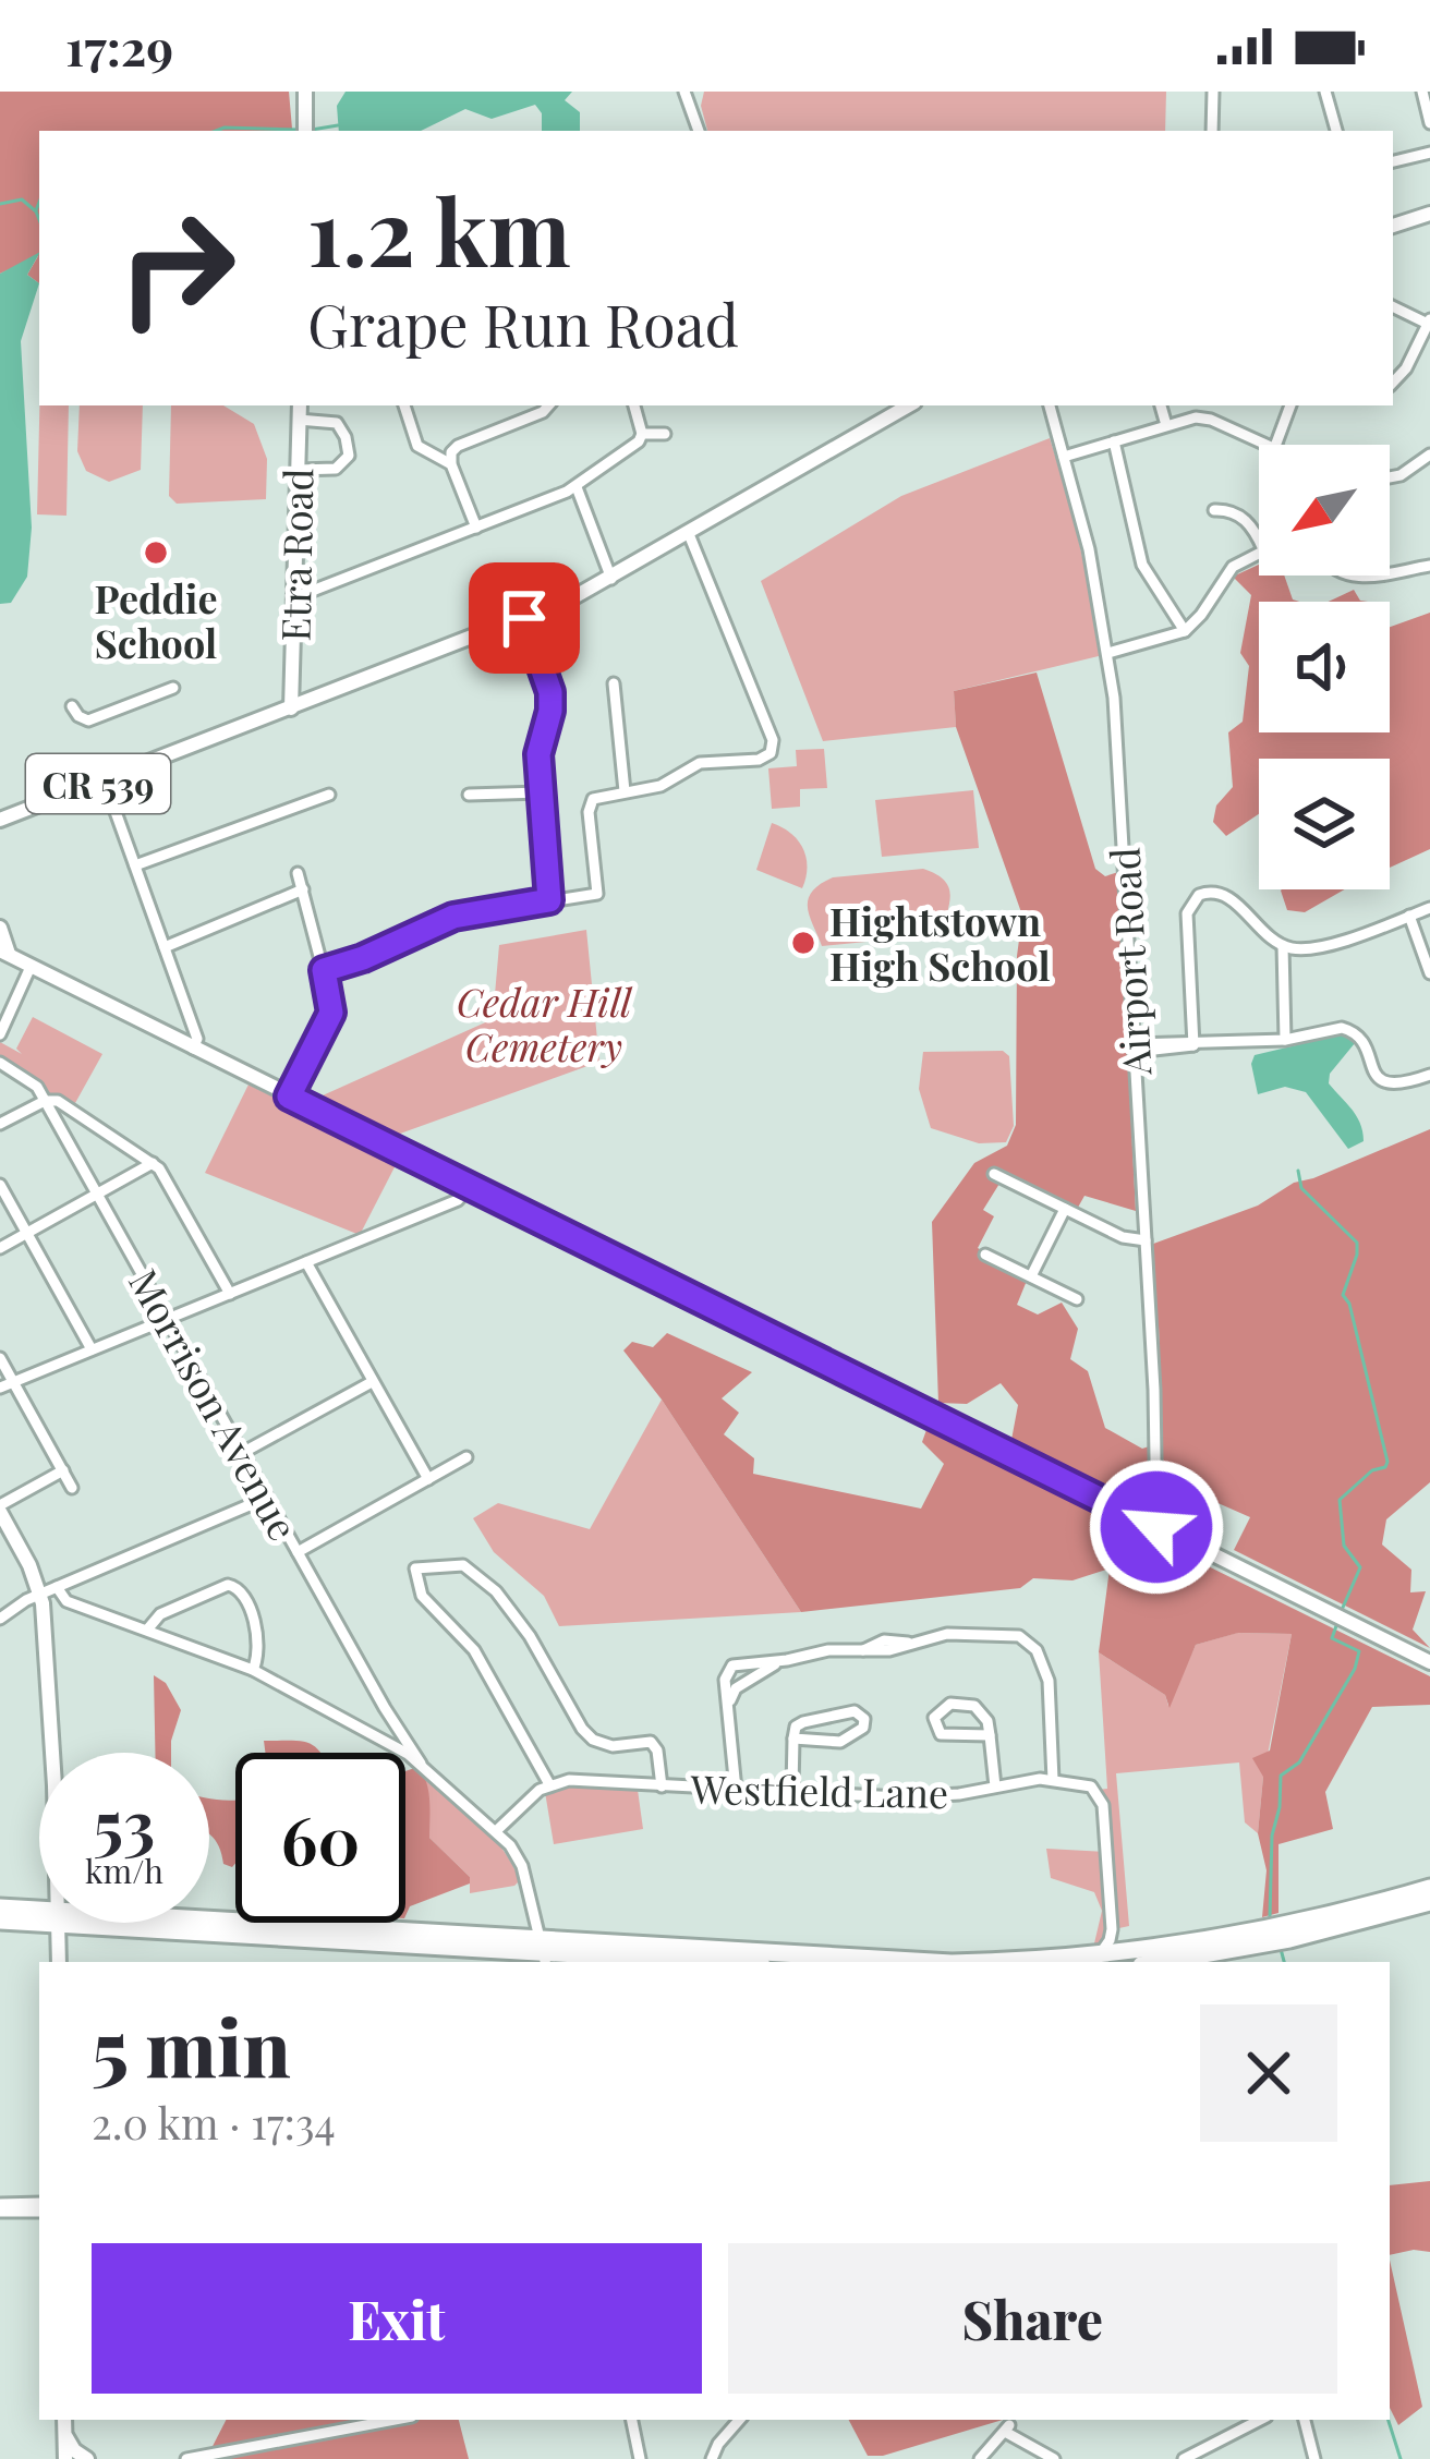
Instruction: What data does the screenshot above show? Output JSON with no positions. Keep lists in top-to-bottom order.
{
  "streets": {
    "main road": ["Etra Road", "CR 539"],
    "street": ["Airport Road", "Morrison Avenue", "Westfield Lane"]
  },
  "crossings": [
    ["Etra Road", "CR 539"]
  ],
  "parks": ["Cedar Hill Cemetery"],
  "places": ["Peddie School", "Hightstown High School"],
  "north": "bottom left",
  "page": {
    "status": "17:29",
    "turn": ["1.2 km", "Grape Run Road"],
    "speed": "53 km/h",
    "limit": "60",
    "heading": ["5 min", "2.0 km · 17:34"],
    "buttons": ["Exit", "Share"]
  }
}
